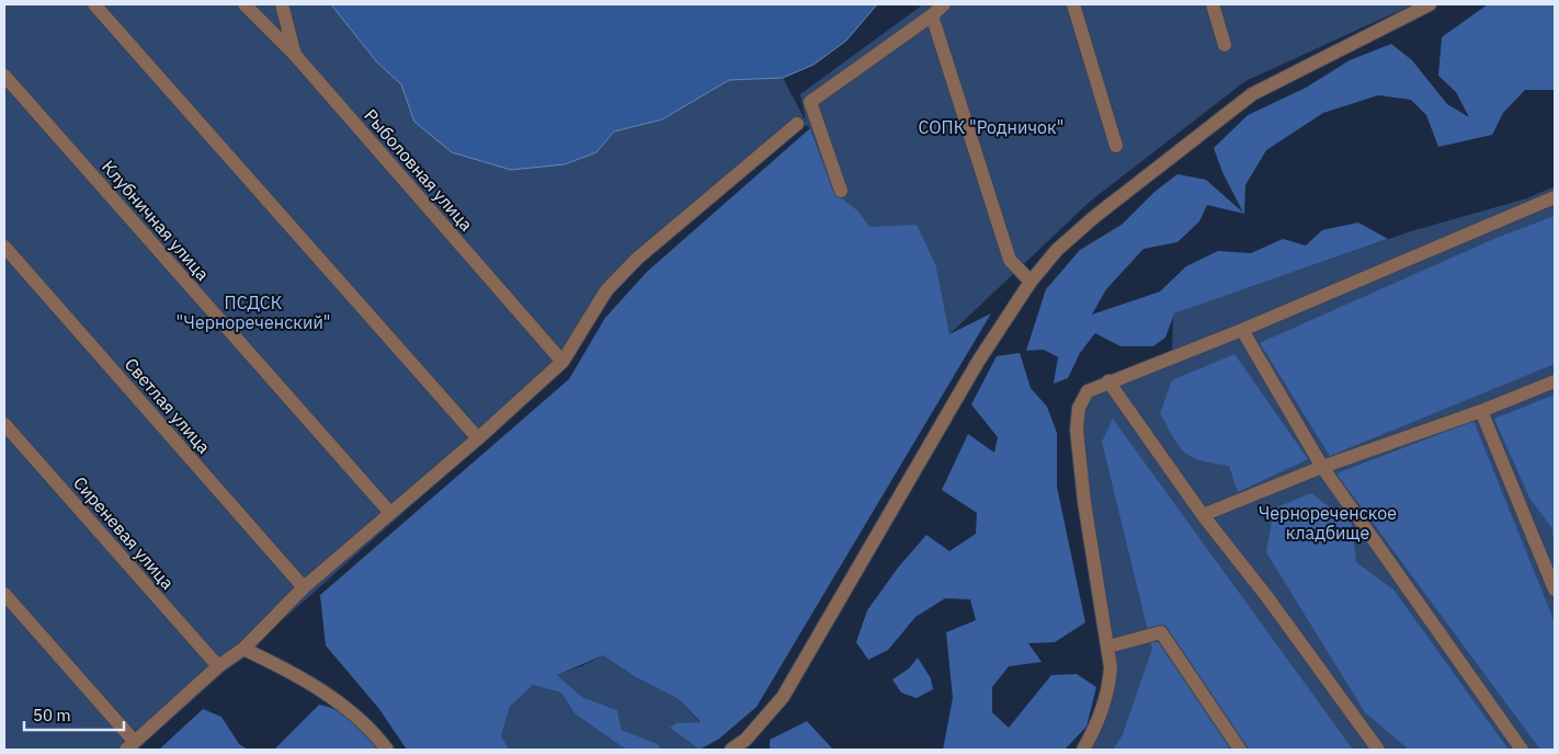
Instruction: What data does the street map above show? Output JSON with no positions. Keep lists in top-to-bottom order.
{
  "streets": {
    "street": [
      "Рыболовная улица",
      "Клубничная улица",
      "Светлая улица",
      "Сиреневая улица"
    ]
  },
  "parks": ["СОПК \"Родничок\"", "ПСДСК \"Чернореченский\"", "Чернореченское кладбище"],
  "scale_bar": "50 m"
}
